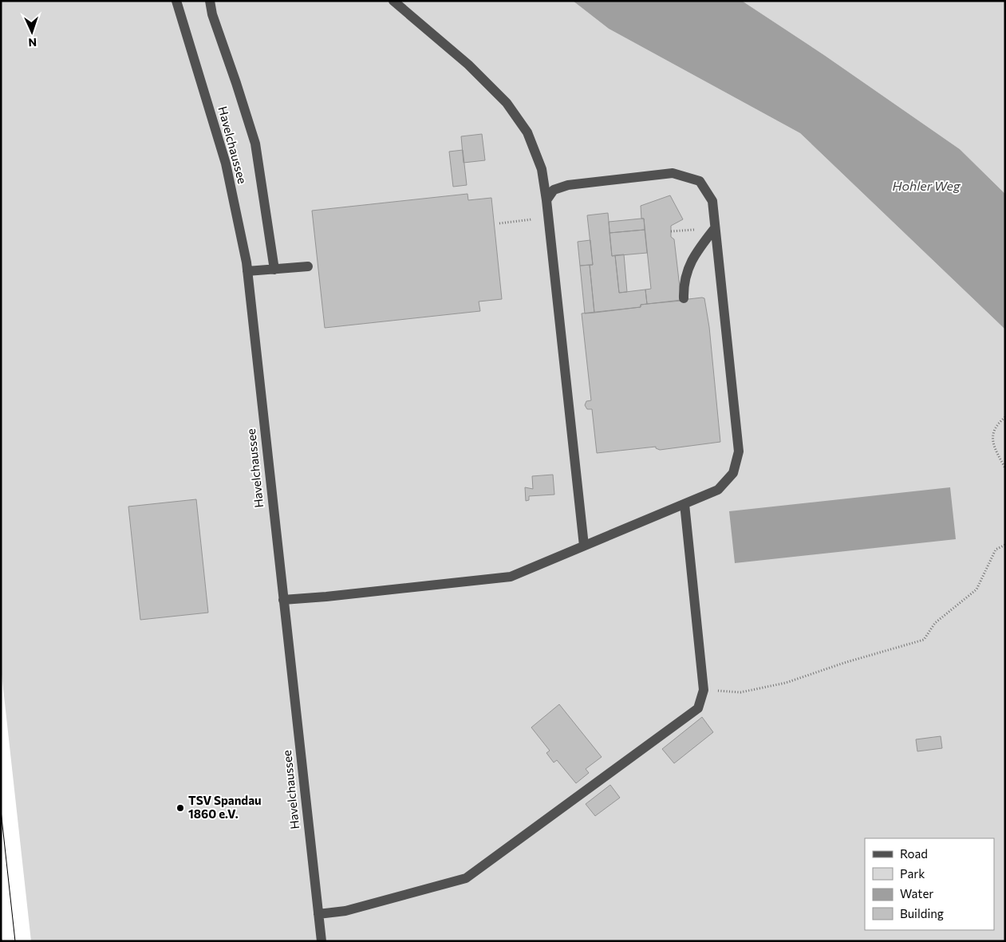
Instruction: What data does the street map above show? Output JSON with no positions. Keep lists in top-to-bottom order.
{
  "streets": {
    "street": ["Havelchaussee"]
  },
  "water": ["Hohler Weg"],
  "places": ["TSV Spandau 1860 e.V."],
  "legend": [
    "Road",
    "Park",
    "Water",
    "Building"
  ],
  "north": "bottom"
}
